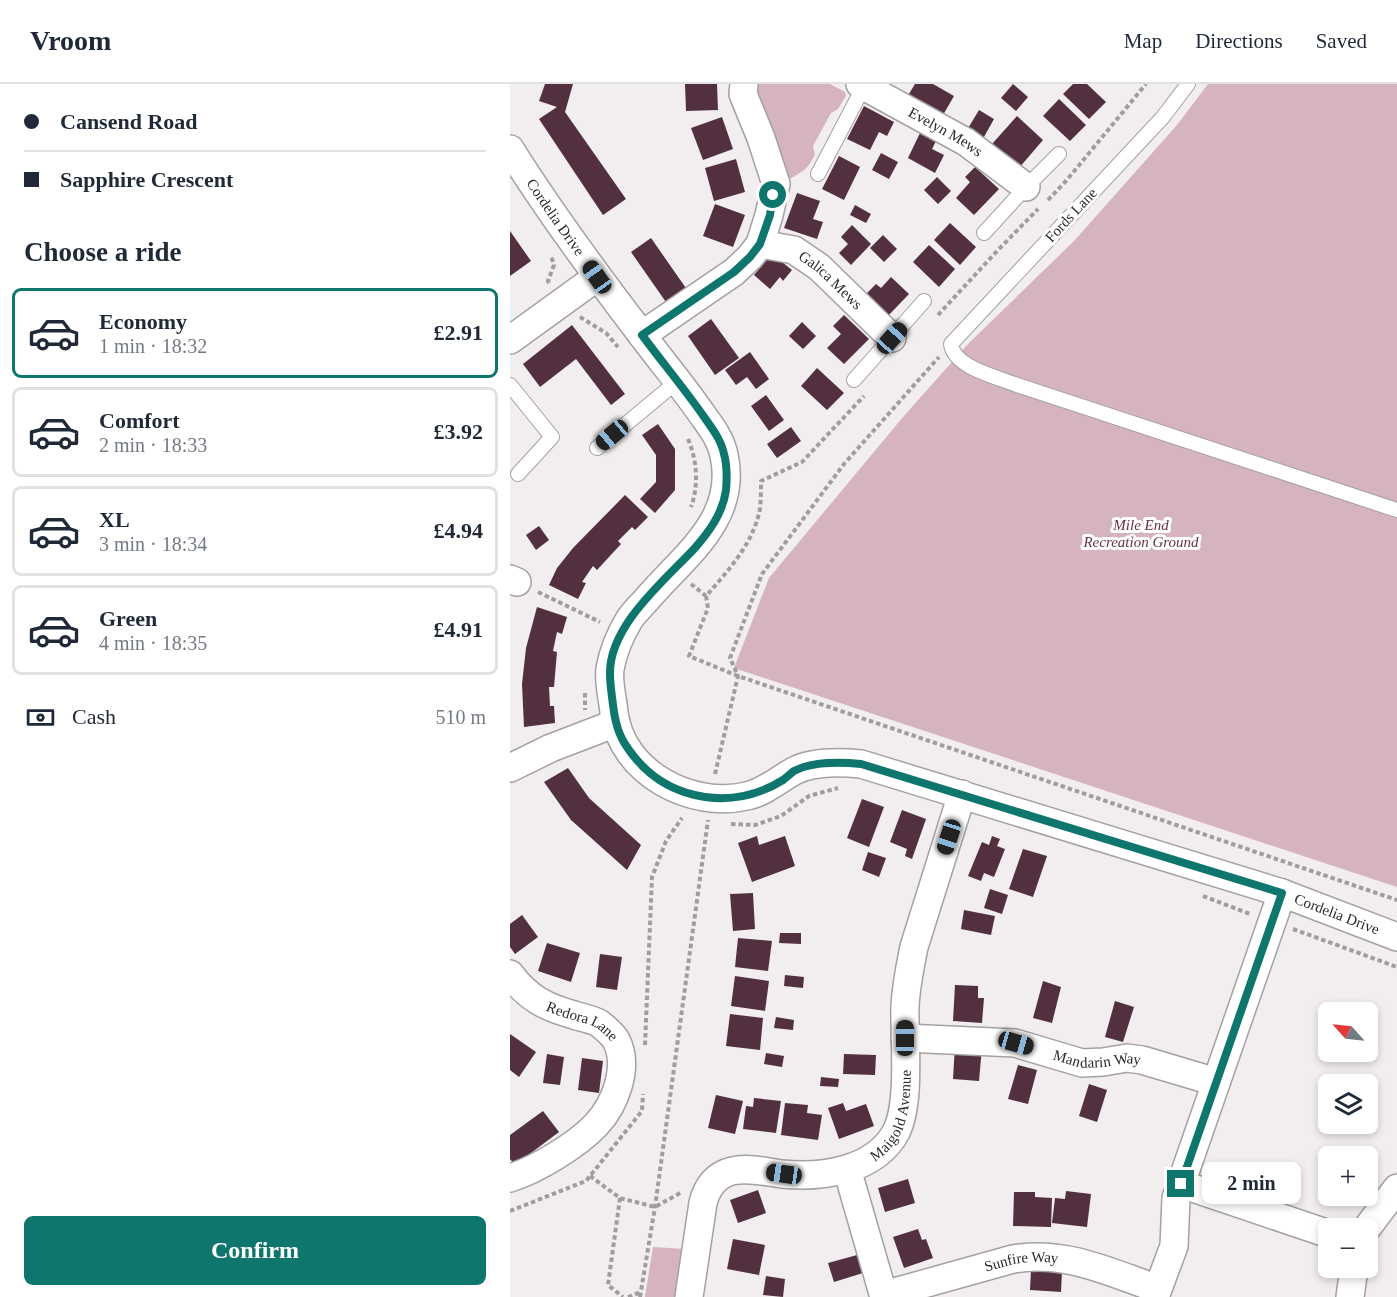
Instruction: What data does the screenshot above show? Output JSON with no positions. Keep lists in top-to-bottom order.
{
  "streets": {
    "street": [
      "Evelyn Mews",
      "Cordelia Drive",
      "Galica Mews",
      "Redora Lane",
      "Mandarin Way",
      "Maigold Avenue",
      "Sunfire Way"
    ],
    "lane": ["Fords Lane"]
  },
  "crossings": [
    ["Cordelia Drive", "Maigold Avenue"],
    ["Mandarin Way", "Maigold Avenue"]
  ],
  "parks": ["Mile End Recreation Ground"],
  "north": "top left",
  "page": {
    "header": "Vroom",
    "nav": ["Map", "Directions", "Saved"],
    "banner": ["Cansend Road", "Sapphire Crescent"],
    "heading": "Choose a ride",
    "list": [
      {
        "name": "Economy",
        "note": "1 min · 18:32",
        "value": "£2.91"
      },
      {
        "name": "Comfort",
        "note": "2 min · 18:33",
        "value": "£3.92"
      },
      {
        "name": "XL",
        "note": "3 min · 18:34",
        "value": "£4.94"
      },
      {
        "name": "Green",
        "note": "4 min · 18:35",
        "value": "£4.91"
      }
    ],
    "pay": ["Cash", "510 m"],
    "map_buttons": ["+", "−"],
    "bubble": "2 min",
    "buttons": "Confirm"
  }
}
